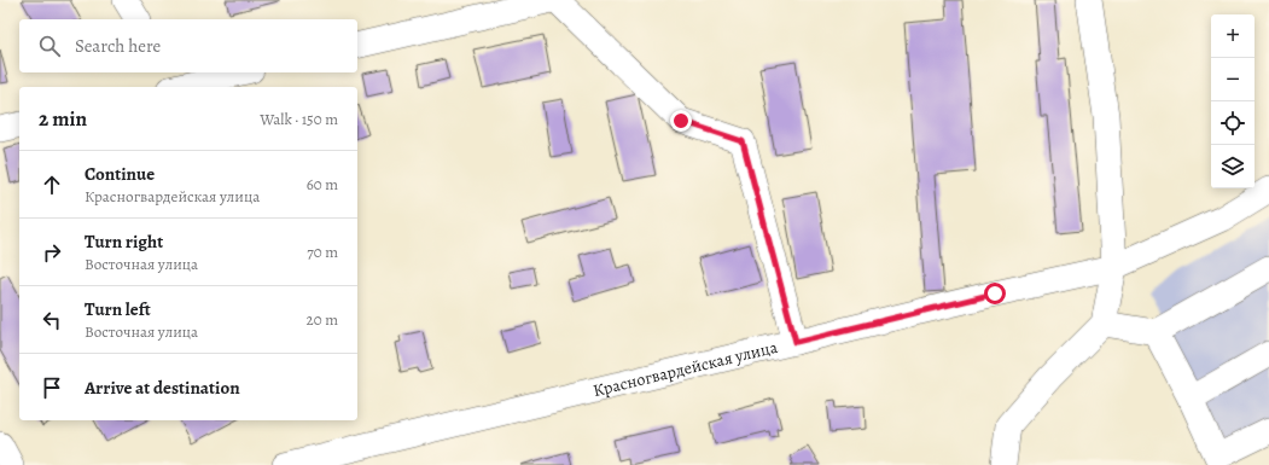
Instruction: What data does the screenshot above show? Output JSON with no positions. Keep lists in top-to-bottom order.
{
  "streets": {
    "street": ["Красногвардейская улица"]
  },
  "page": {
    "map_buttons": ["+", "−"],
    "search": "Search here",
    "heading": ["2 min", "Walk · 150 m"],
    "list": [
      ["Continue", "Красногвардейская улица", "60 m"],
      ["Turn right", "Восточная улица", "70 m"],
      ["Turn left", "Восточная улица", "20 m"],
      "Arrive at destination"
    ]
  }
}
